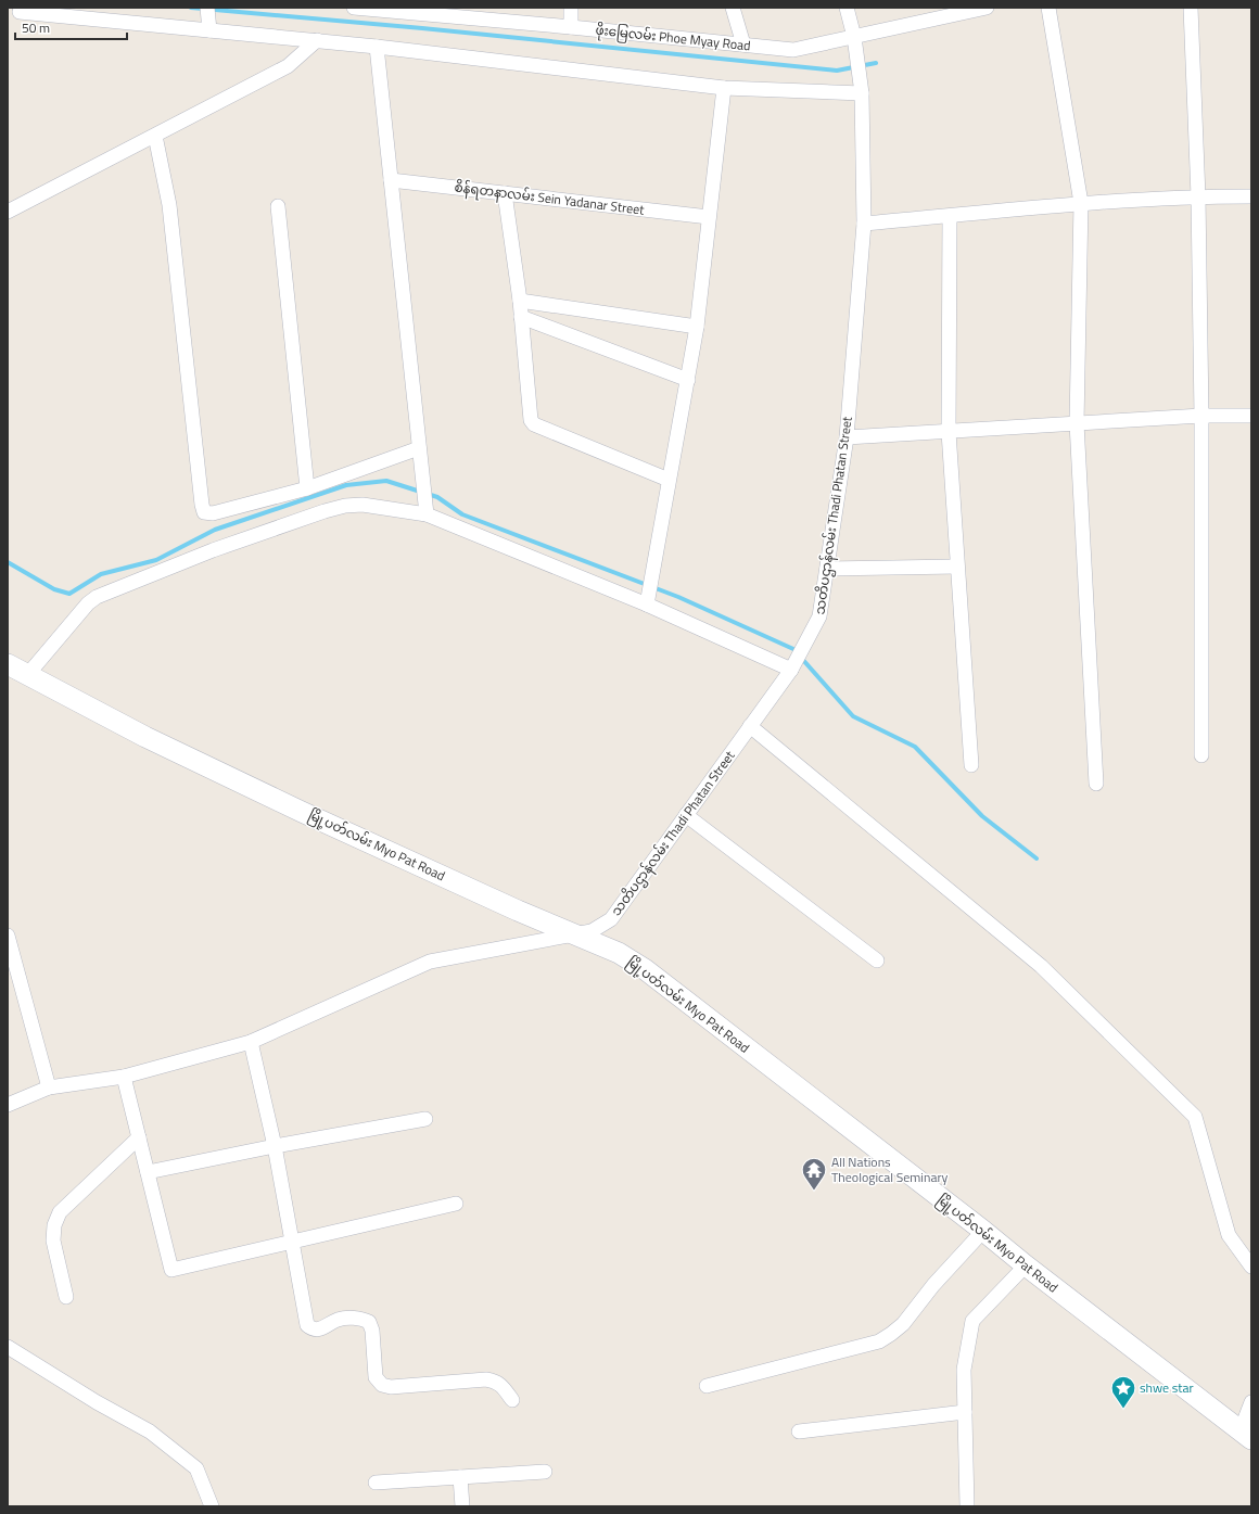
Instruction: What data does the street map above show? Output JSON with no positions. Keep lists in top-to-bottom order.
{
  "streets": {
    "main road": ["မြို့ပတ်လမ်း Myo Pat Road"],
    "street": ["ဖိုးမြေလမ်း Phoe Myay Road", "စိန်ရတနာလမ်း Sein Yadanar Street", "သတိပဌာန်လမ်း Thadi Phatan Street"]
  },
  "crossings": [
    ["ဖိုးမြေလမ်း Phoe Myay Road", "သတိပဌာန်လမ်း Thadi Phatan Street"],
    ["သတိပဌာန်လမ်း Thadi Phatan Street", "မြို့ပတ်လမ်း Myo Pat Road"]
  ],
  "places": {
    "temple": ["All Nations Theological Seminary"],
    "place": ["shwe star"]
  },
  "scale_bar": "50 m"
}
